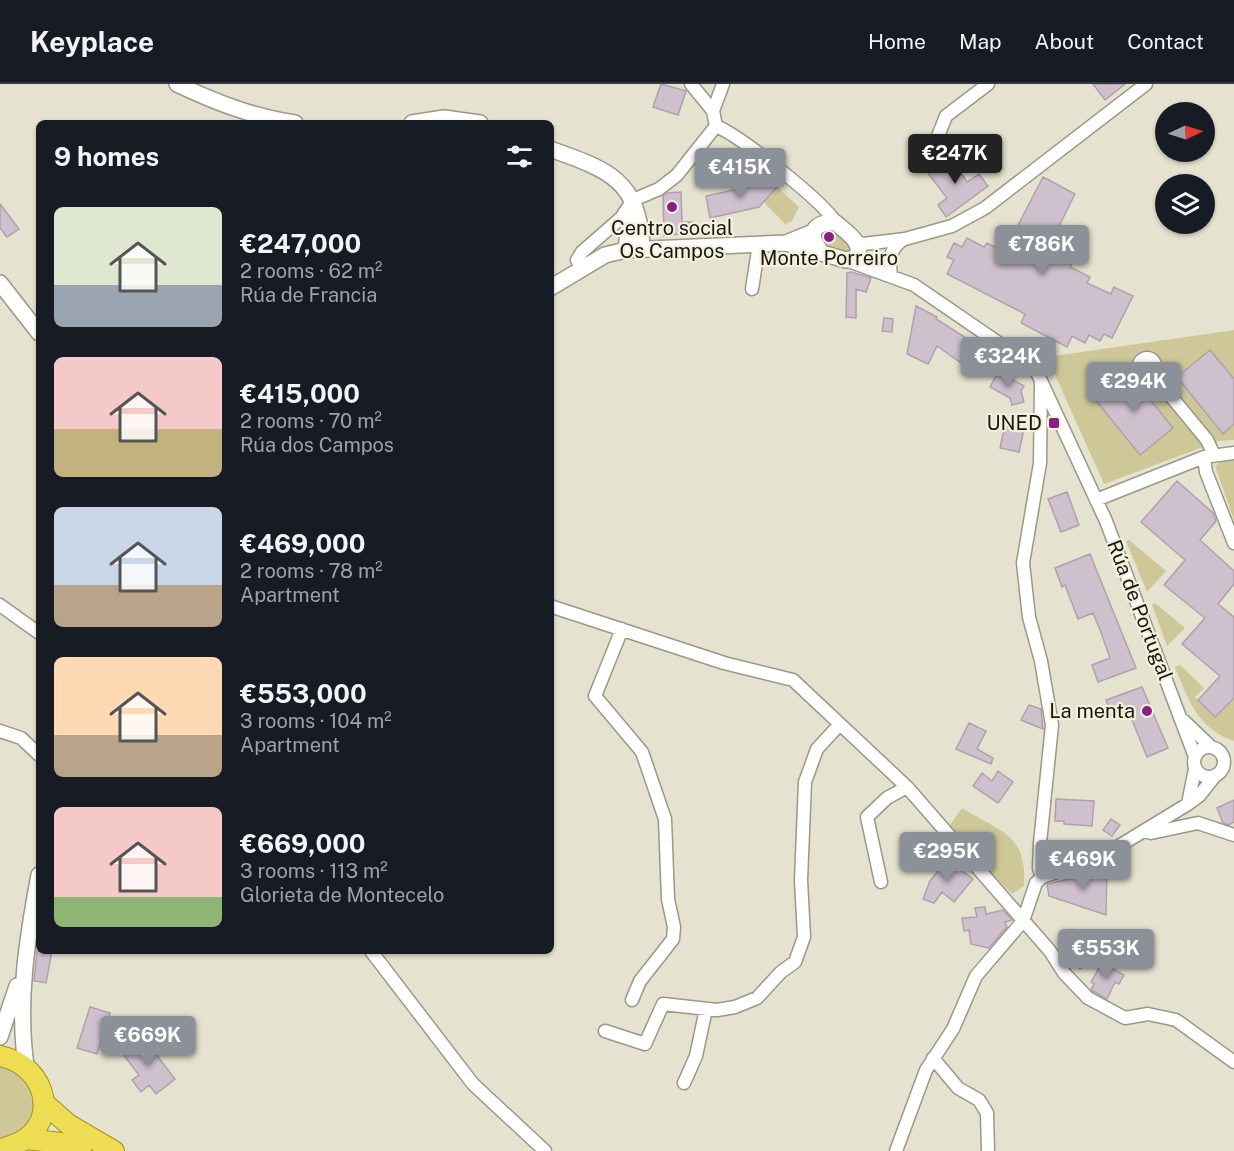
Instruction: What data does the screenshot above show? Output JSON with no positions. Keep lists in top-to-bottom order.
{
  "streets": {
    "street": ["Rúa de Portugal"]
  },
  "places": {
    "other": ["Centro social Os Campos", "Monte Porreiro", "La menta"],
    "transit": ["UNED"]
  },
  "north": "right",
  "page": {
    "header": "Keyplace",
    "nav": [
      "Home",
      "Map",
      "About",
      "Contact"
    ],
    "heading": "9 homes",
    "price": [
      "€247K",
      "€415K",
      "€786K",
      "€324K",
      "€294K",
      "€295K",
      "€469K",
      "€553K",
      "€669K"
    ],
    "list": [
      {
        "name": "€247,000",
        "note": "2 rooms · 62 m² · Rúa de Francia"
      },
      {
        "name": "€415,000",
        "note": "2 rooms · 70 m² · Rúa dos Campos"
      },
      {
        "name": "€469,000",
        "note": "2 rooms · 78 m² · Apartment"
      },
      {
        "name": "€553,000",
        "note": "3 rooms · 104 m² · Apartment"
      },
      {
        "name": "€669,000",
        "note": "3 rooms · 113 m² · Glorieta de Montecelo"
      }
    ]
  }
}
